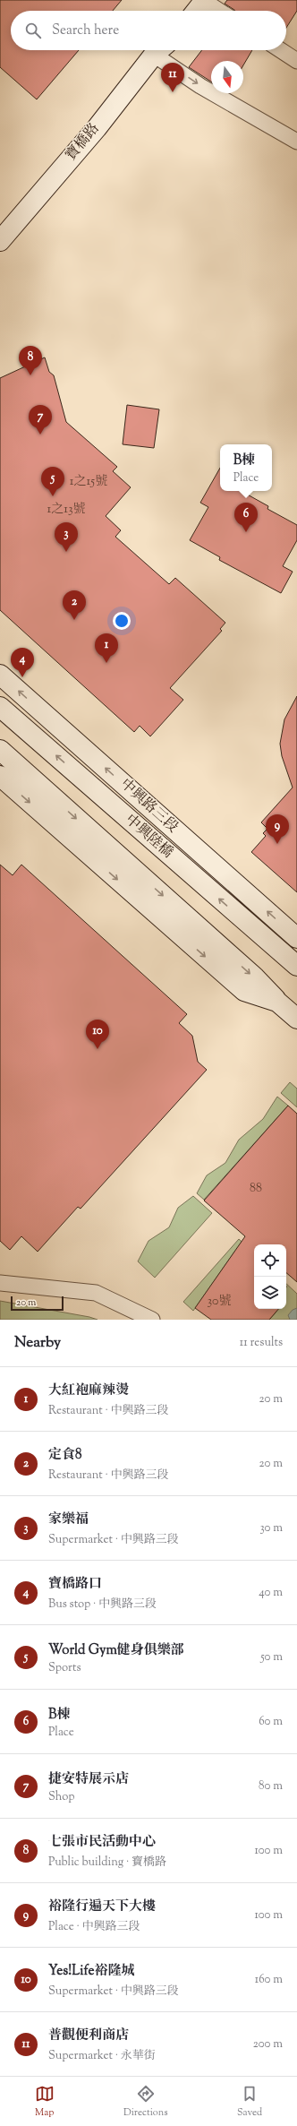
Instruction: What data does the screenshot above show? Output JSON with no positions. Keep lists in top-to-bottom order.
{
  "streets": {
    "street": ["寶橋路", "中興路三段", "中興陸橋"]
  },
  "house_numbers": [
    "1之15號",
    "1之13號",
    "88",
    "30號"
  ],
  "scale_bar": "20 m",
  "north": "bottom",
  "page": {
    "search": "Search here",
    "pins": [
      "11",
      "8",
      "7",
      "5",
      "6",
      "3",
      "2",
      "1",
      "4",
      "9",
      "10"
    ],
    "popup": ["B棟", "Place"],
    "scale": "20 m",
    "heading": ["Nearby", "11 results"],
    "list": [
      {
        "mark": "1",
        "name": "大紅袍麻辣燙",
        "note": "Restaurant · 中興路三段",
        "value": "20 m"
      },
      {
        "mark": "2",
        "name": "定食8",
        "note": "Restaurant · 中興路三段",
        "value": "20 m"
      },
      {
        "mark": "3",
        "name": "家樂福",
        "note": "Supermarket · 中興路三段",
        "value": "30 m"
      },
      {
        "mark": "4",
        "name": "寶橋路口",
        "note": "Bus stop · 中興路三段",
        "value": "40 m"
      },
      {
        "mark": "5",
        "name": "World Gym健身俱樂部",
        "note": "Sports",
        "value": "50 m"
      },
      {
        "mark": "6",
        "name": "B棟",
        "note": "Place",
        "value": "60 m"
      },
      {
        "mark": "7",
        "name": "捷安特展示店",
        "note": "Shop",
        "value": "80 m"
      },
      {
        "mark": "8",
        "name": "七張市民活動中心",
        "note": "Public building · 寶橋路",
        "value": "100 m"
      },
      {
        "mark": "9",
        "name": "裕隆行遍天下大樓",
        "note": "Place · 中興路三段",
        "value": "100 m"
      },
      {
        "mark": "10",
        "name": "Yes!Life裕隆城",
        "note": "Supermarket · 中興路三段",
        "value": "160 m"
      },
      {
        "mark": "11",
        "name": "普觀便利商店",
        "note": "Supermarket · 永華街",
        "value": "200 m"
      }
    ],
    "nav": ["Map", "Directions", "Saved"]
  }
}
